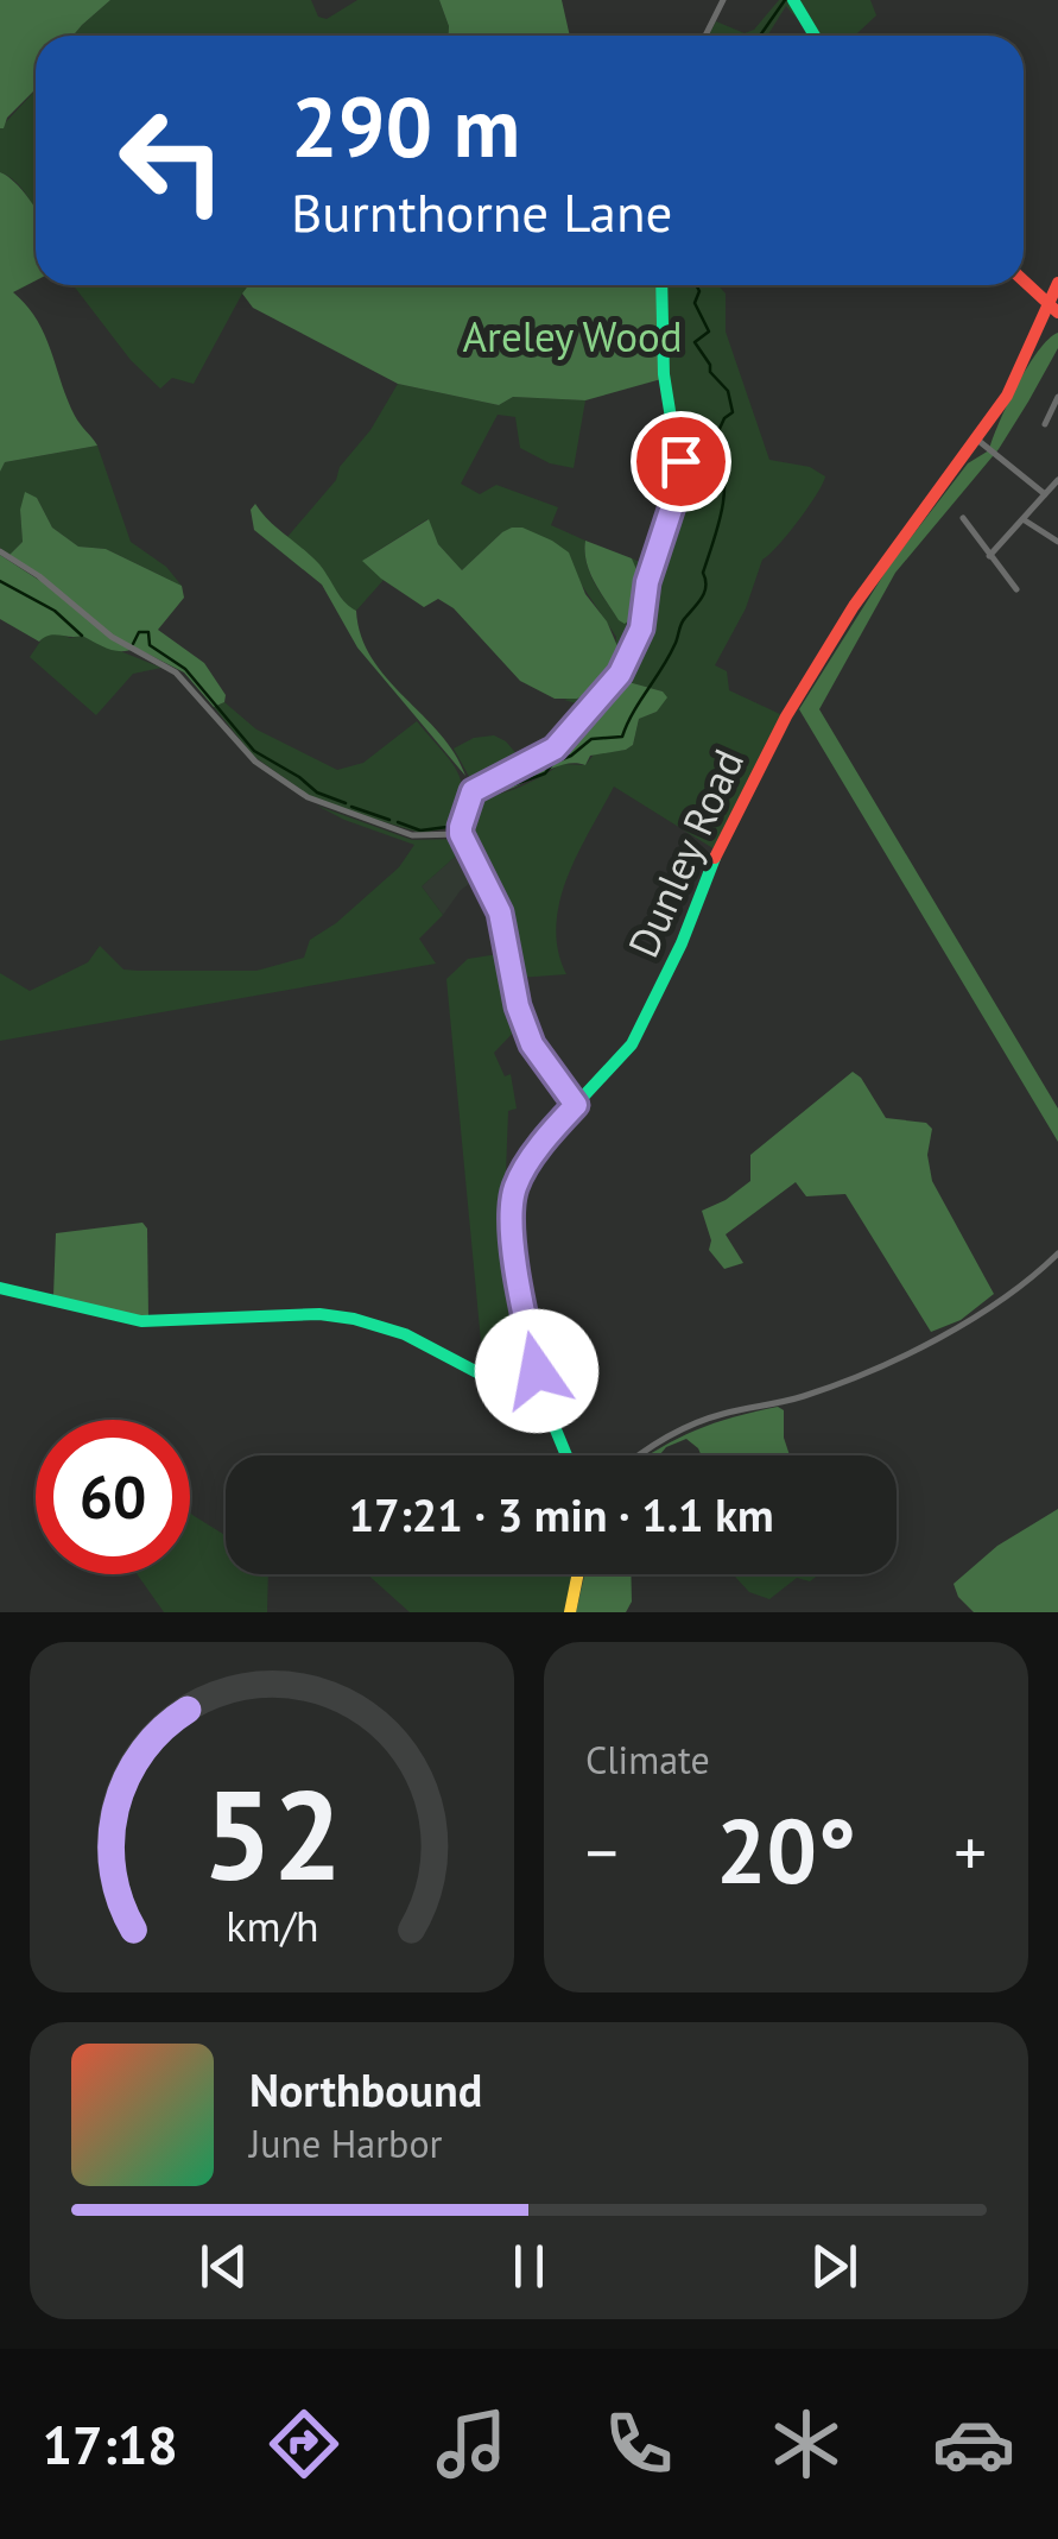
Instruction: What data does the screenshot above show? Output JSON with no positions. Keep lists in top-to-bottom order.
{
  "streets": {
    "street": ["Dunley Road"]
  },
  "parks": ["Areley Wood"],
  "page": {
    "turn": ["290 m", "Burnthorne Lane"],
    "limit": "60",
    "trip": "17:21 · 3 min · 1.1 km",
    "tile": "Climate",
    "heat": ["−", "20°", "+"],
    "song": ["Northbound", "June Harbor"],
    "tabs": "17:18",
    "gauge": ["52", "km/h"]
  }
}
